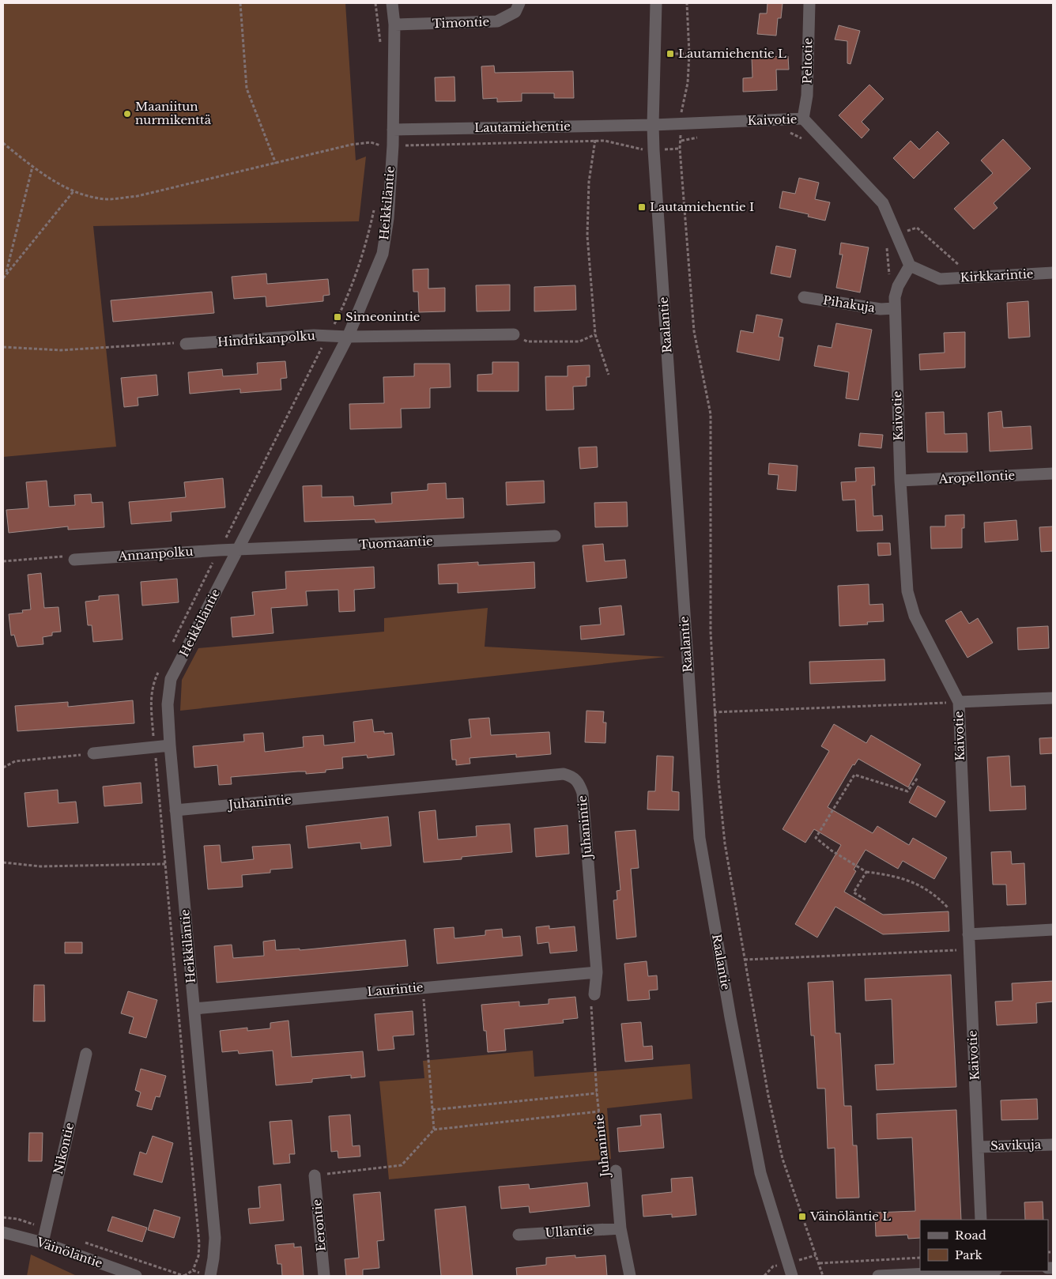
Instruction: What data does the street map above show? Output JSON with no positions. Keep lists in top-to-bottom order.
{
  "streets": {
    "street": [
      "Timontie",
      "Peltotie",
      "Kaivotie",
      "Lautamiehentie",
      "Heikkiläntie",
      "Kirkkarintie",
      "Pihakuja",
      "Raalantie",
      "Hindrikanpolku",
      "Aropellontie",
      "Tuomaantie",
      "Annanpolku",
      "Juhanintie",
      "Laurintie",
      "Savikuja",
      "Nikontie",
      "Eerontie",
      "Ullantie",
      "Väinöläntie"
    ]
  },
  "crossings": [
    ["Timontie", "Heikkiläntie"],
    ["Peltotie", "Kaivotie"],
    ["Kaivotie", "Lautamiehentie"],
    ["Kaivotie", "Kirkkarintie"],
    ["Kaivotie", "Pihakuja"],
    ["Kaivotie", "Raalantie"],
    ["Kaivotie", "Aropellontie"],
    ["Kaivotie", "Savikuja"],
    ["Lautamiehentie", "Heikkiläntie"],
    ["Lautamiehentie", "Raalantie"],
    ["Heikkiläntie", "Hindrikanpolku"],
    ["Heikkiläntie", "Tuomaantie"],
    ["Heikkiläntie", "Annanpolku"],
    ["Heikkiläntie", "Juhanintie"],
    ["Heikkiläntie", "Laurintie"],
    ["Tuomaantie", "Annanpolku"],
    ["Juhanintie", "Laurintie"],
    ["Nikontie", "Väinöläntie"]
  ],
  "places": {
    "transit": [
      "Lautamiehentie L",
      "Lautamiehentie I",
      "Simeonintie",
      "Väinöläntie L"
    ],
    "other": ["Maaniitun nurmikenttä"]
  },
  "legend": ["Road", "Park"]
}
